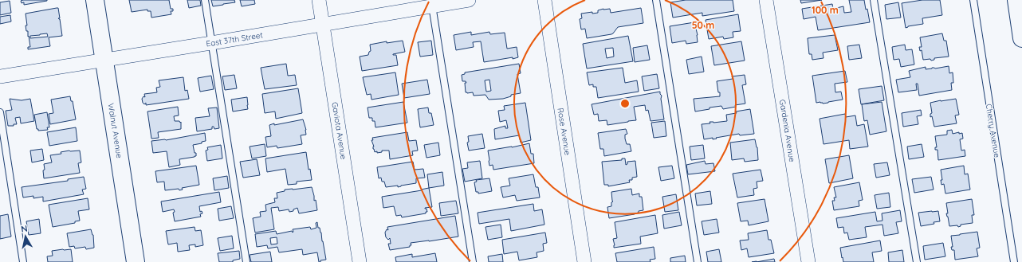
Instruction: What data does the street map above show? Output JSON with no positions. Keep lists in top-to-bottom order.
{
  "streets": {
    "street": [
      "East 37th Street",
      "Walnut Avenue",
      "Gaviota Avenue",
      "Gardenia Avenue",
      "Rose Avenue"
    ],
    "lane": ["Cherry Avenue"]
  },
  "crossings": [
    ["East 37th Street", "Walnut Avenue"],
    ["East 37th Street", "Gaviota Avenue"]
  ],
  "north": "top",
  "rings": ["100 m", "50 m"]
}
